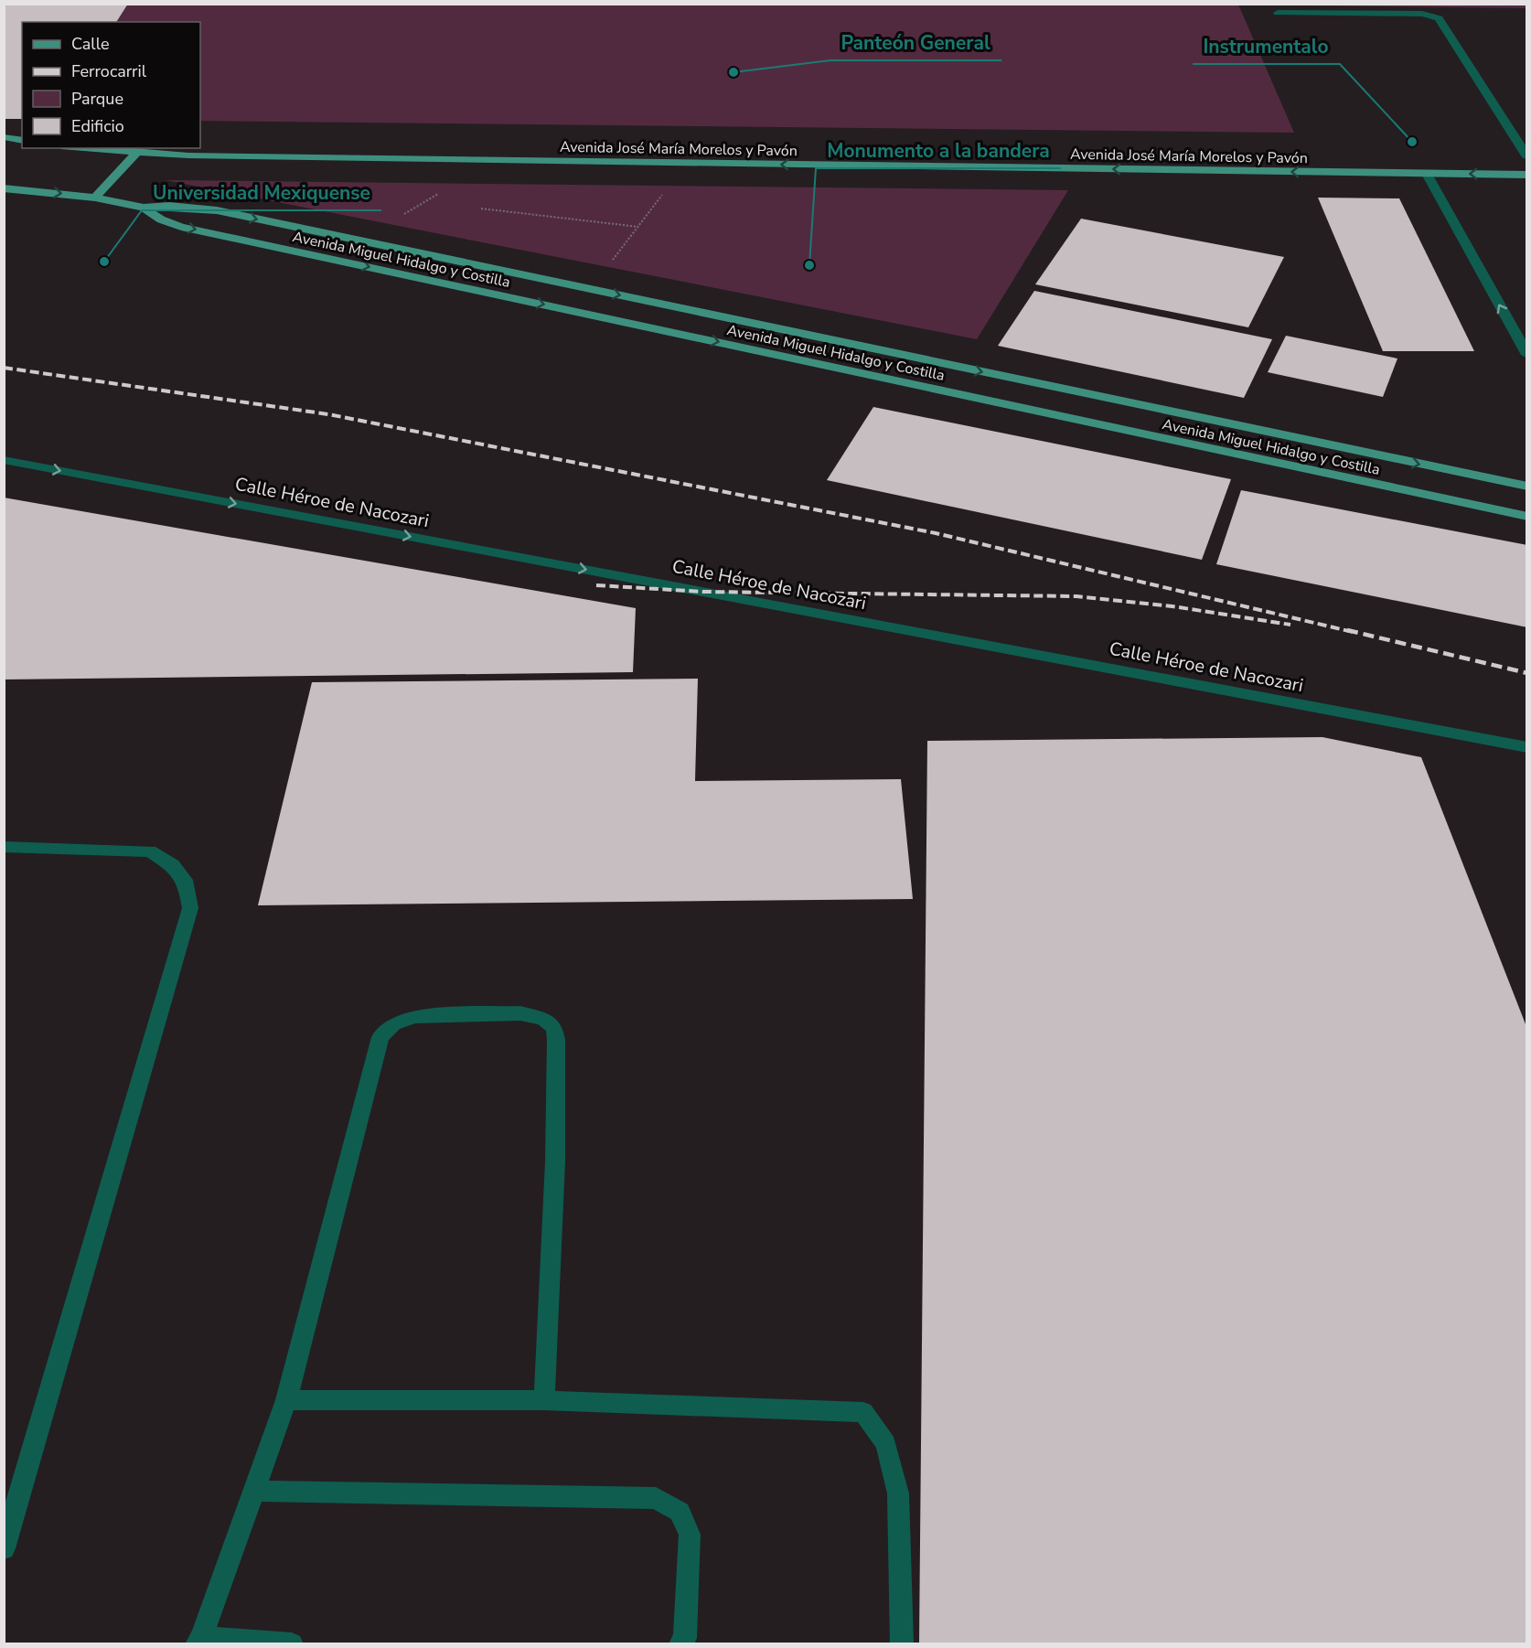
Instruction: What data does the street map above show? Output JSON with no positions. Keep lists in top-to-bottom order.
{
  "streets": {
    "main road": ["Avenida José María Morelos y Pavón", "Avenida Miguel Hidalgo y Costilla"],
    "street": ["Calle Héroe de Nacozari"]
  },
  "one_way": ["Avenida José María Morelos y Pavón", "Avenida Miguel Hidalgo y Costilla", "Calle Héroe de Nacozari"],
  "places": [
    "Panteón General",
    "Instrumentalo",
    "Universidad Mexiquense",
    "Monumento a la bandera"
  ],
  "legend": [
    "Calle",
    "Ferrocarril",
    "Parque",
    "Edificio"
  ]
}
